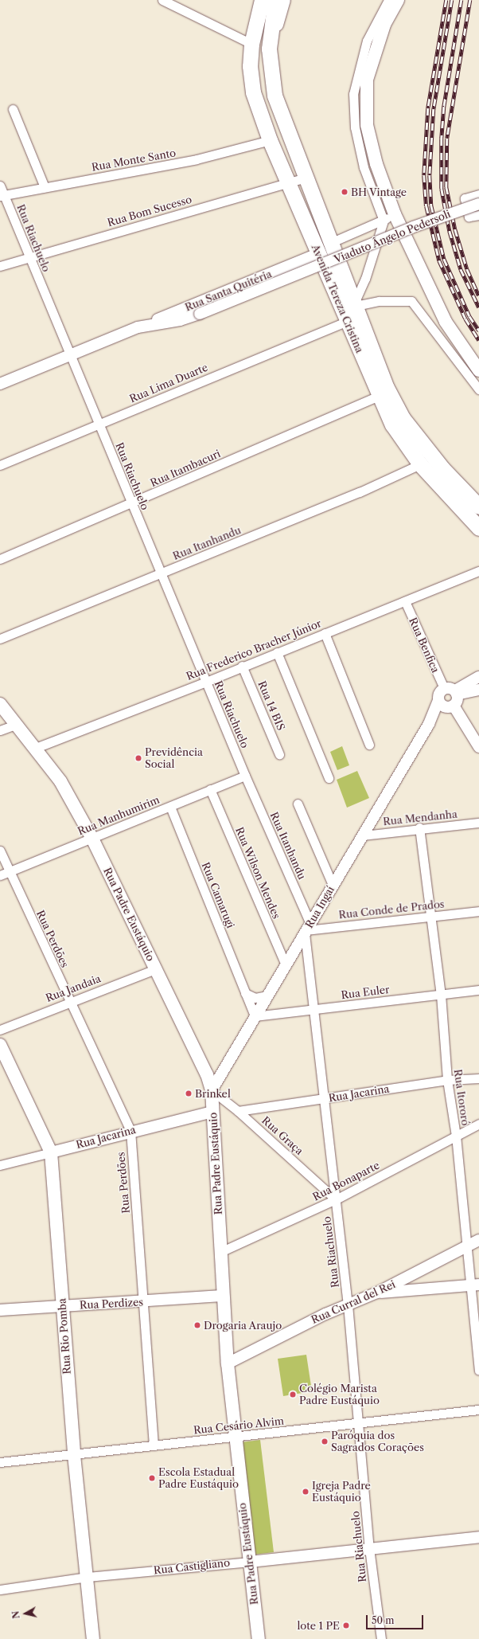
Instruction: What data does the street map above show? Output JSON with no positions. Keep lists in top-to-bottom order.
{
  "streets": {
    "highway": ["Avenida Tereza Cristina"],
    "main road": ["Rua Padre Eustáquio", "Rua Rio Pomba"],
    "street": [
      "Rua Monte Santo",
      "Rua Bom Sucesso",
      "Viaduto Ângelo Pedersoli",
      "Rua Riachuelo",
      "Rua Santa Quitéria",
      "Rua Lima Duarte",
      "Rua Itambacuri",
      "Rua Itanhandu",
      "Rua Benfica",
      "Rua Frederico Bracher Júnior",
      "Rua 14 BIS",
      "Rua Manhumirim",
      "Rua Mendanha",
      "Rua Wilson Mendes",
      "Rua Camarugi",
      "Rua Ingaí",
      "Rua Conde de Prados",
      "Rua Perdões",
      "Rua Jandaia",
      "Rua Euler",
      "Rua Jacarina",
      "Rua Itororó",
      "Rua Graça",
      "Rua Bonaparte",
      "Rua Curral del Rei",
      "Rua Perdizes",
      "Rua Cesário Alvim",
      "Rua Castigliano"
    ]
  },
  "crossings": [
    ["Rua Monte Santo", "Rua Riachuelo"],
    ["Rua Monte Santo", "Avenida Tereza Cristina"],
    ["Rua Bom Sucesso", "Rua Riachuelo"],
    ["Rua Bom Sucesso", "Avenida Tereza Cristina"],
    ["Viaduto Ângelo Pedersoli", "Rua Santa Quitéria"],
    ["Rua Riachuelo", "Rua Santa Quitéria"],
    ["Rua Riachuelo", "Rua Lima Duarte"],
    ["Rua Riachuelo", "Rua Itambacuri"],
    ["Rua Riachuelo", "Rua Itanhandu"],
    ["Rua Riachuelo", "Rua Frederico Bracher Júnior"],
    ["Rua Riachuelo", "Rua Manhumirim"],
    ["Rua Riachuelo", "Rua Ingaí"],
    ["Rua Riachuelo", "Rua Conde de Prados"],
    ["Rua Riachuelo", "Rua Euler"],
    ["Rua Riachuelo", "Rua Jacarina"],
    ["Rua Riachuelo", "Rua Graça"],
    ["Rua Riachuelo", "Rua Bonaparte"],
    ["Rua Riachuelo", "Rua Curral del Rei"],
    ["Rua Riachuelo", "Rua Cesário Alvim"],
    ["Rua Riachuelo", "Rua Castigliano"],
    ["Rua Santa Quitéria", "Avenida Tereza Cristina"],
    ["Avenida Tereza Cristina", "Rua Lima Duarte"],
    ["Avenida Tereza Cristina", "Rua Itambacuri"],
    ["Avenida Tereza Cristina", "Rua Itanhandu"],
    ["Rua Itanhandu", "Rua Manhumirim"],
    ["Rua Itanhandu", "Rua Ingaí"],
    ["Rua Itanhandu", "Rua Conde de Prados"],
    ["Rua Benfica", "Rua Frederico Bracher Júnior"],
    ["Rua Benfica", "Rua Ingaí"],
    ["Rua Frederico Bracher Júnior", "Rua 14 BIS"],
    ["Rua Frederico Bracher Júnior", "Rua Padre Eustáquio"],
    ["Rua Manhumirim", "Rua Wilson Mendes"],
    ["Rua Manhumirim", "Rua Camarugi"],
    ["Rua Manhumirim", "Rua Padre Eustáquio"],
    ["Rua Manhumirim", "Rua Perdões"],
    ["Rua Mendanha", "Rua Ingaí"],
    ["Rua Mendanha", "Rua Itororó"],
    ["Rua Wilson Mendes", "Rua Ingaí"],
    ["Rua Camarugi", "Rua Ingaí"],
    ["Rua Camarugi", "Rua Euler"],
    ["Rua Ingaí", "Rua Conde de Prados"],
    ["Rua Ingaí", "Rua Padre Eustáquio"],
    ["Rua Ingaí", "Rua Euler"],
    ["Rua Ingaí", "Rua Graça"],
    ["Rua Conde de Prados", "Rua Itororó"],
    ["Rua Padre Eustáquio", "Rua Jandaia"],
    ["Rua Padre Eustáquio", "Rua Jacarina"],
    ["Rua Padre Eustáquio", "Rua Graça"],
    ["Rua Padre Eustáquio", "Rua Bonaparte"],
    ["Rua Padre Eustáquio", "Rua Curral del Rei"],
    ["Rua Padre Eustáquio", "Rua Perdizes"],
    ["Rua Padre Eustáquio", "Rua Cesário Alvim"],
    ["Rua Padre Eustáquio", "Rua Castigliano"],
    ["Rua Perdões", "Rua Jandaia"],
    ["Rua Perdões", "Rua Jacarina"],
    ["Rua Perdões", "Rua Perdizes"],
    ["Rua Perdões", "Rua Cesário Alvim"],
    ["Rua Euler", "Rua Itororó"],
    ["Rua Jacarina", "Rua Itororó"],
    ["Rua Jacarina", "Rua Graça"],
    ["Rua Jacarina", "Rua Rio Pomba"],
    ["Rua Itororó", "Rua Bonaparte"],
    ["Rua Itororó", "Rua Curral del Rei"],
    ["Rua Graça", "Rua Bonaparte"],
    ["Rua Perdizes", "Rua Rio Pomba"],
    ["Rua Rio Pomba", "Rua Cesário Alvim"],
    ["Rua Rio Pomba", "Rua Castigliano"]
  ],
  "places": [
    "BH Vintage",
    "Previdência Social",
    "Brinkel",
    "Drogaria Araujo",
    "Colégio Marista Padre Eustáquio",
    "Paróquia dos Sagrados Corações",
    "Escola Estadual Padre Eustáquio",
    "Igreja Padre Eustáquio",
    "lote 1 PE"
  ],
  "scale_bar": "50 m",
  "north": "left"
}
